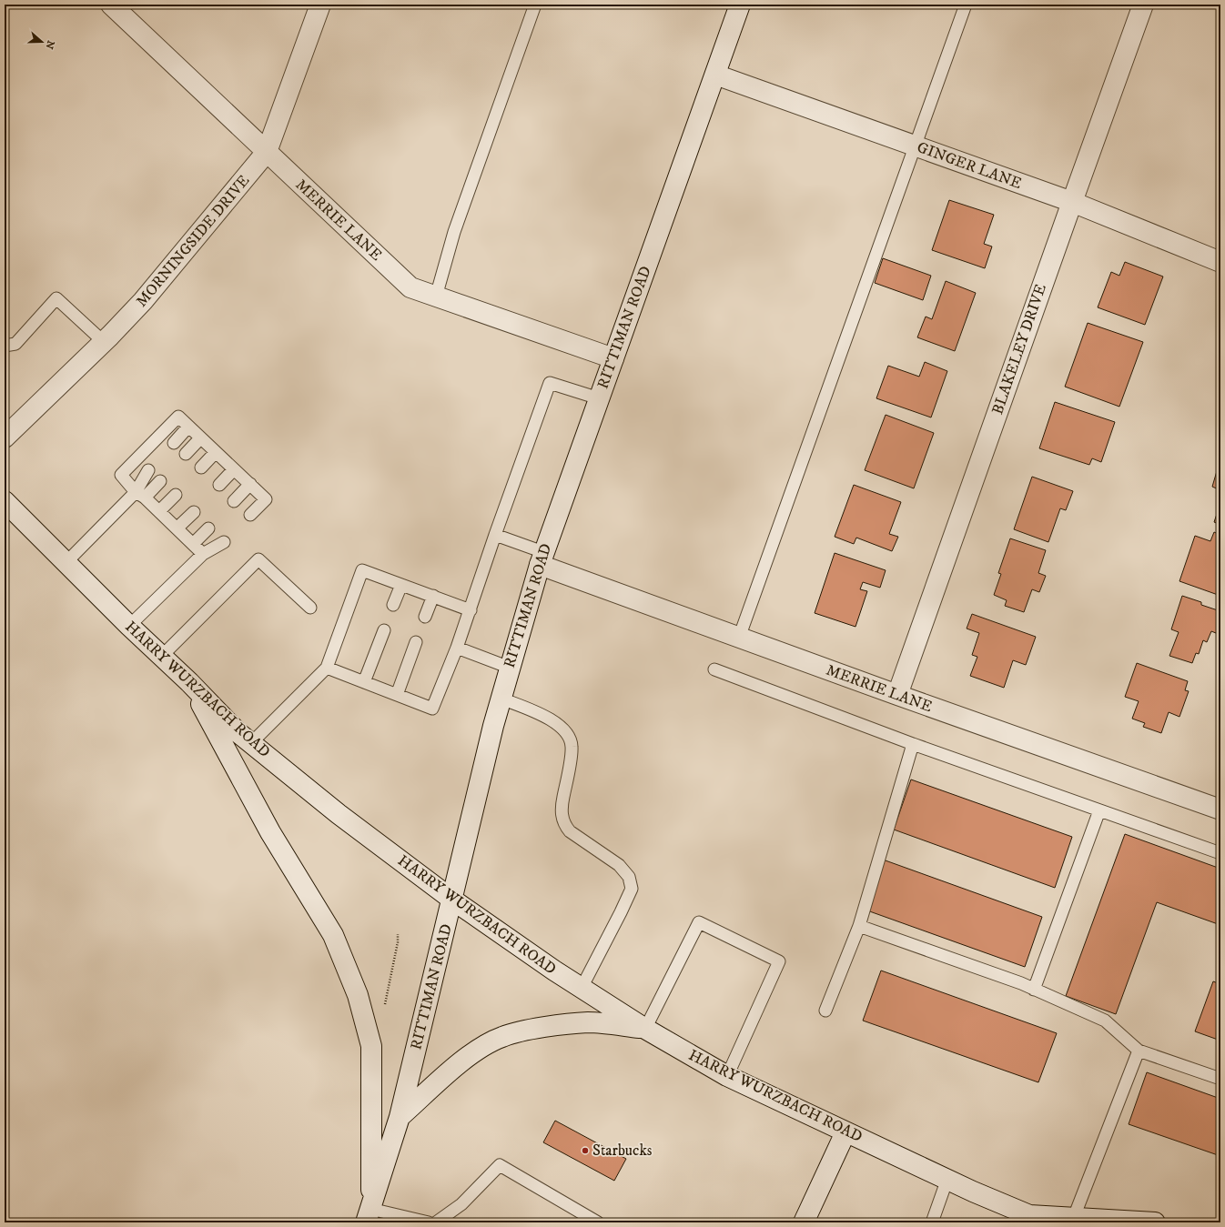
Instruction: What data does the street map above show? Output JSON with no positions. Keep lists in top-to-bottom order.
{
  "streets": {
    "street": [
      "GINGER LANE",
      "MERRIE LANE",
      "MORNINGSIDE DRIVE",
      "RITTIMAN ROAD",
      "BLAKELEY DRIVE",
      "HARRY WURZBACH ROAD"
    ]
  },
  "crossings": [
    ["GINGER LANE", "RITTIMAN ROAD"],
    ["GINGER LANE", "BLAKELEY DRIVE"],
    ["MERRIE LANE", "MORNINGSIDE DRIVE"],
    ["MERRIE LANE", "RITTIMAN ROAD"],
    ["MERRIE LANE", "BLAKELEY DRIVE"],
    ["RITTIMAN ROAD", "HARRY WURZBACH ROAD"]
  ],
  "places": ["Starbucks"],
  "north": "right"
}
